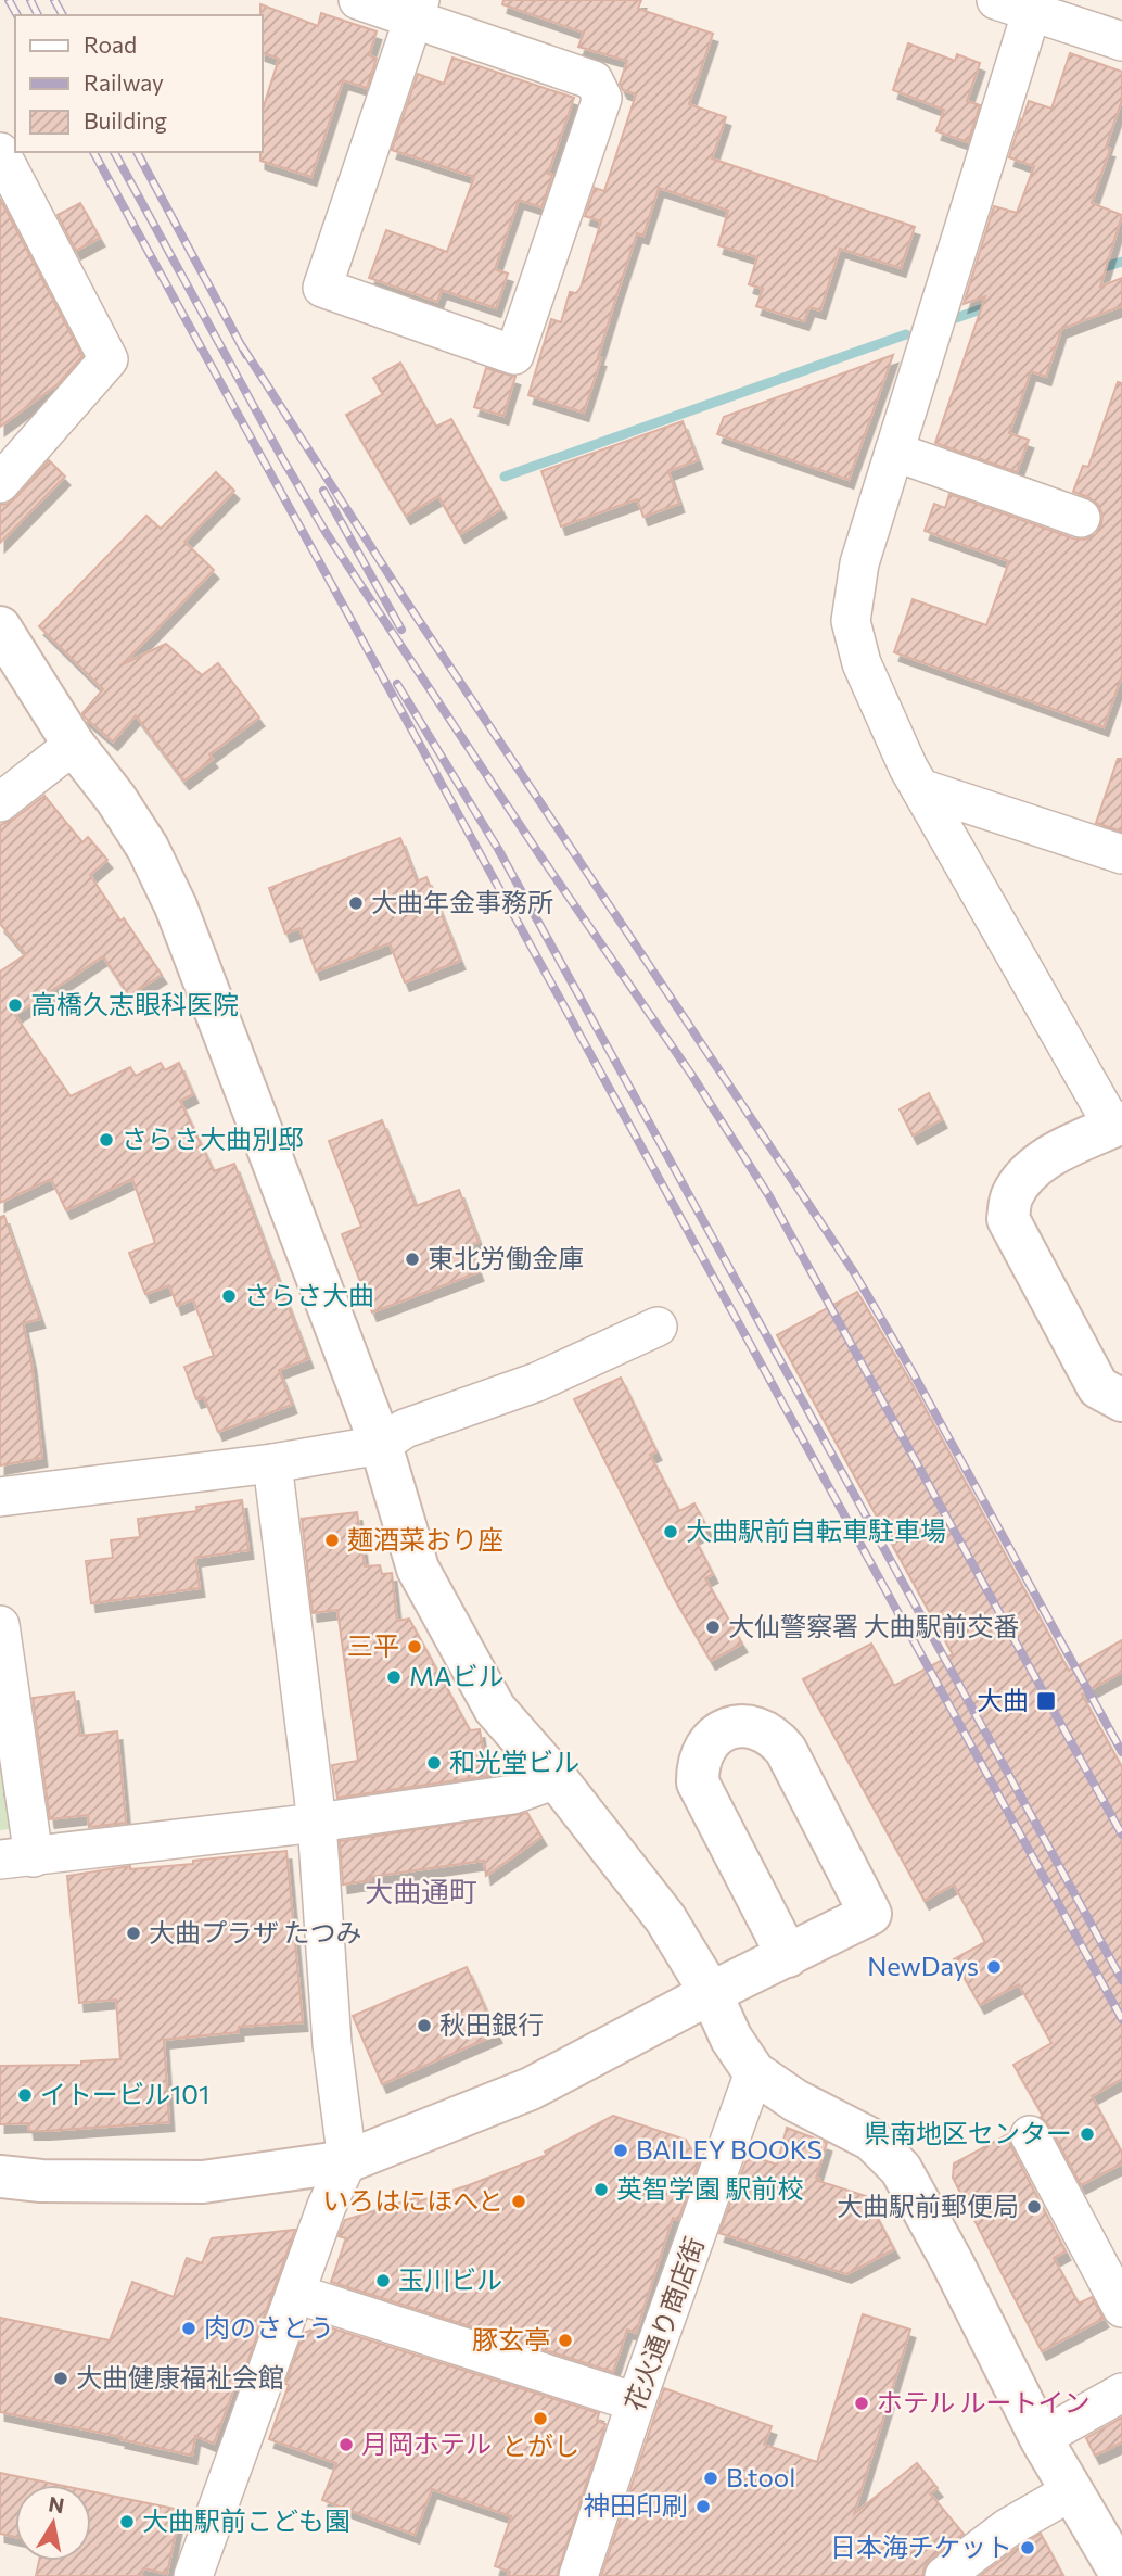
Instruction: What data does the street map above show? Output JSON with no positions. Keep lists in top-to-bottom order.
{
  "streets": {
    "street": ["花火通り商店街"]
  },
  "districts": ["大曲通町"],
  "places": {
    "other": [
      "大曲年金事務所",
      "高橋久志眼科医院",
      "さらさ大曲別邸",
      "東北労働金庫",
      "さらさ大曲",
      "大曲駅前自転車駐車場",
      "麺酒菜おり座",
      "大仙警察署 大曲駅前交番",
      "三平",
      "MAビル",
      "和光堂ビル",
      "大曲プラザ たつみ",
      "NewDays",
      "秋田銀行",
      "イトービル101",
      "県南地区センター",
      "BAILEY BOOKS",
      "英智学園 駅前校",
      "いろはにほへと",
      "大曲駅前郵便局",
      "玉川ビル",
      "肉のさとう",
      "豚玄亭",
      "大曲健康福祉会館",
      "ホテル ルートイン",
      "とがし",
      "月岡ホテル",
      "B.tool",
      "神田印刷",
      "大曲駅前こども園",
      "日本海チケット"
    ],
    "transit": ["大曲"]
  },
  "legend": ["Road", "Railway", "Building"],
  "north": "top"
}
